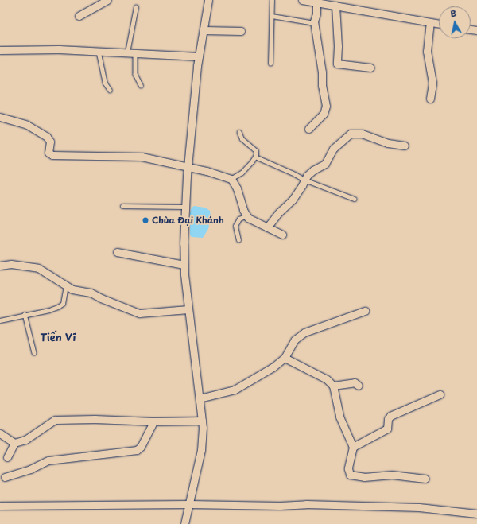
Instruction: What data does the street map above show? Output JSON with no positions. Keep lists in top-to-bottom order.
{
  "districts": ["Tiến Vĩ"],
  "places": ["Chùa Đại Khánh"],
  "north": "top"
}
